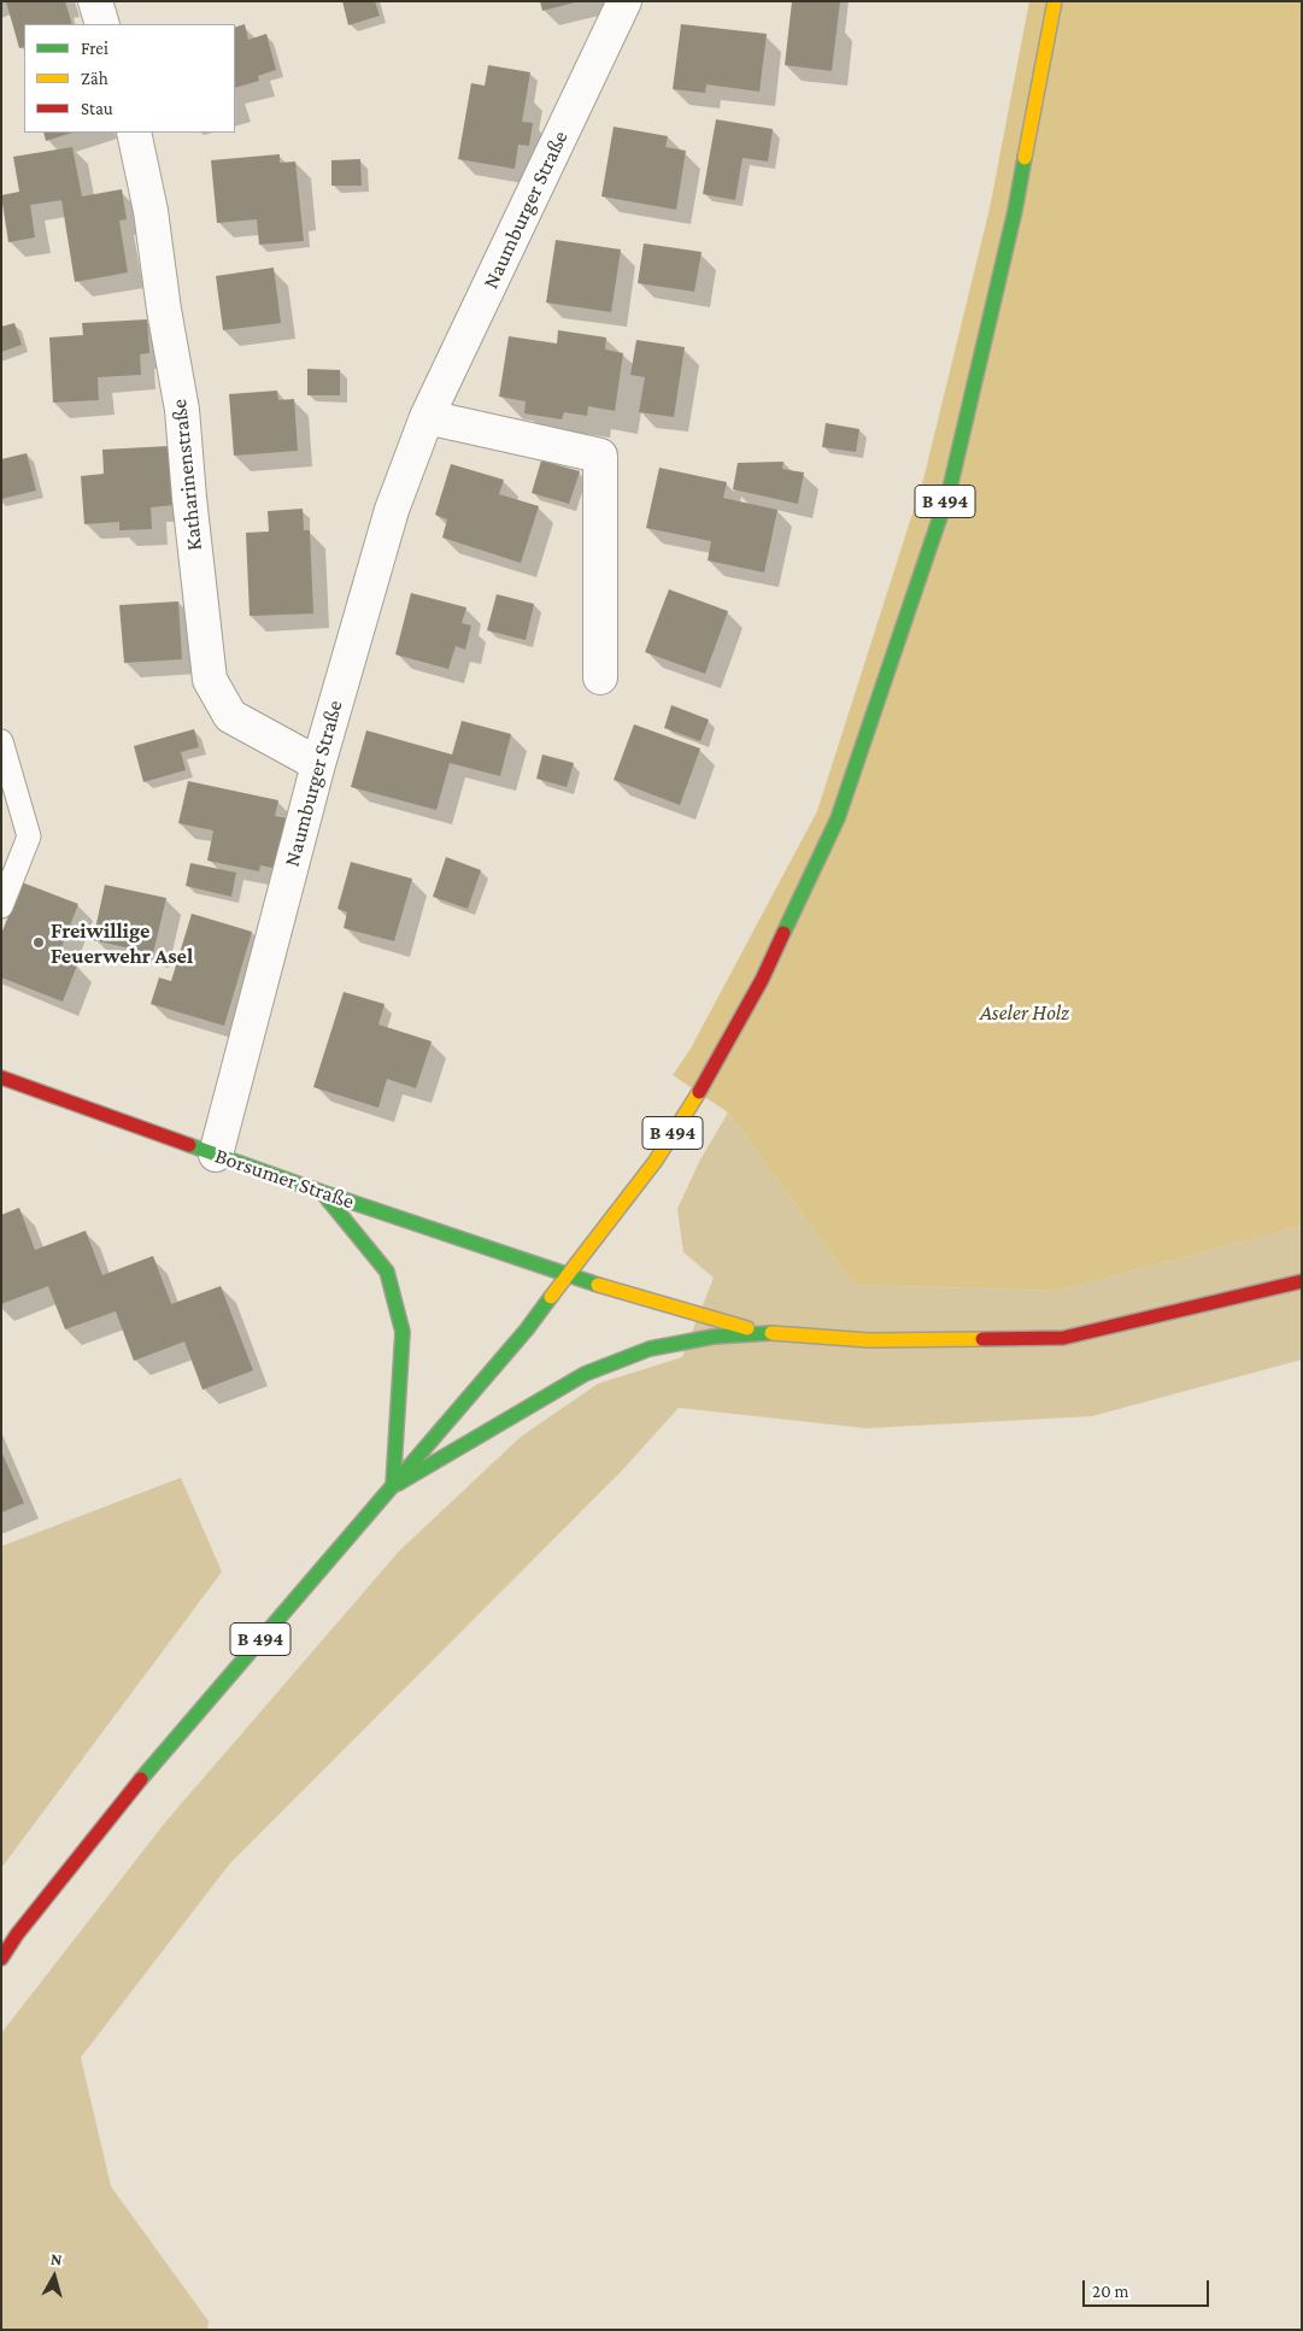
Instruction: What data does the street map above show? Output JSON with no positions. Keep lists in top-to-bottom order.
{
  "streets": {
    "main road": ["B 494", "Borsumer Straße"],
    "street": ["Naumburger Straße", "Katharinenstraße"]
  },
  "crossings": [
    ["Naumburger Straße", "Katharinenstraße"],
    ["Naumburger Straße", "Borsumer Straße"],
    ["B 494", "Borsumer Straße"]
  ],
  "parks": ["Aseler Holz"],
  "places": ["Freiwillige Feuerwehr Asel"],
  "legend": ["Frei", "Zäh", "Stau"],
  "scale_bar": "20 m",
  "north": "top"
}
